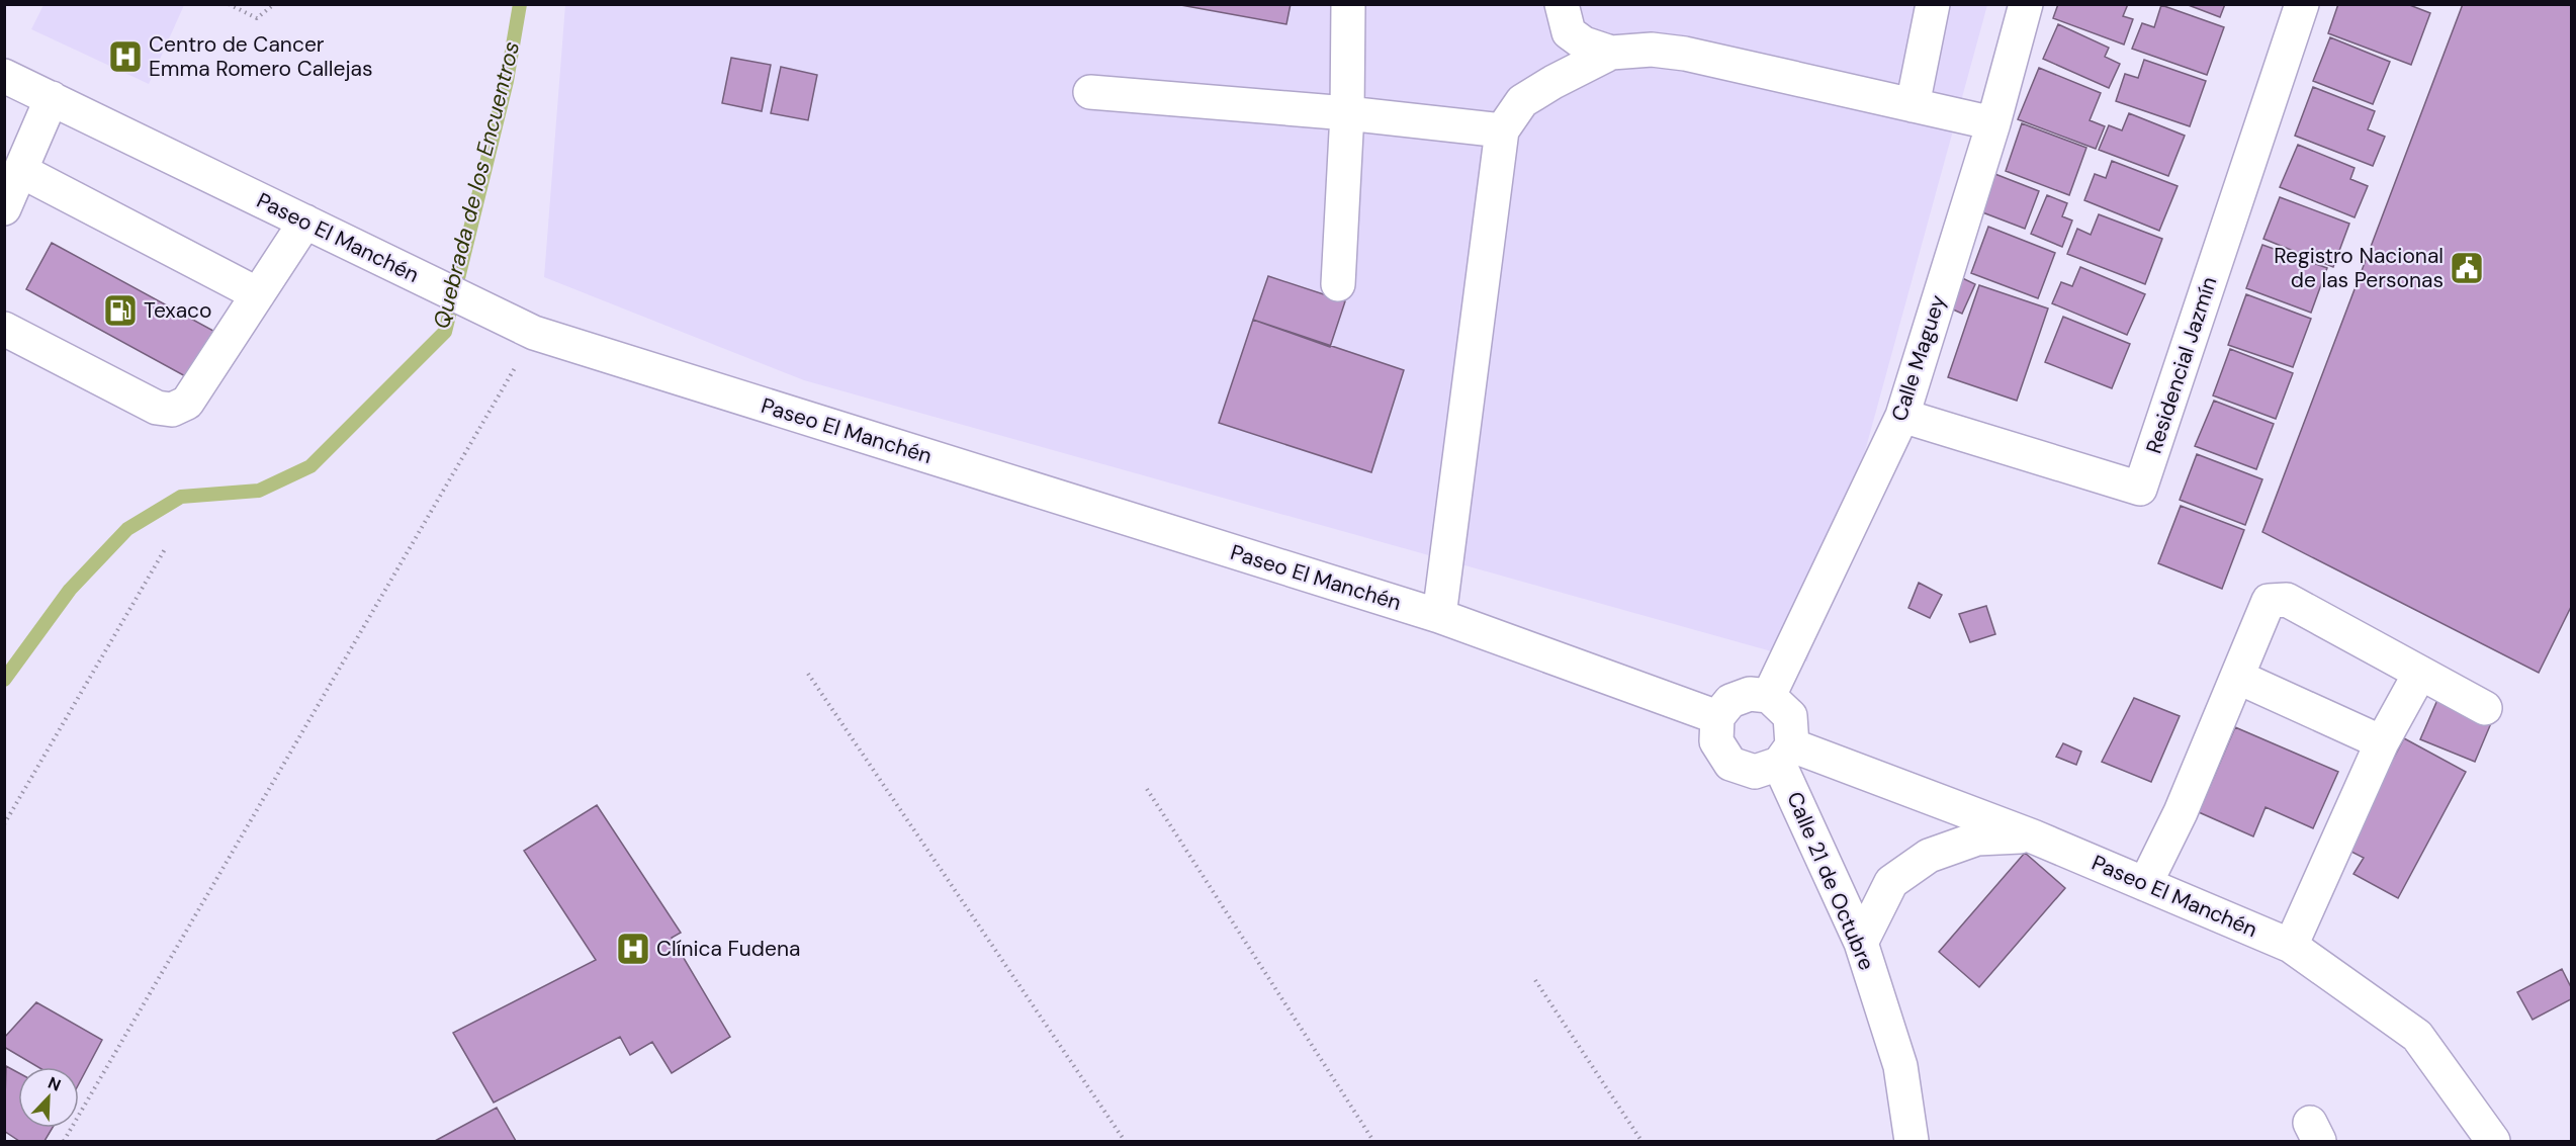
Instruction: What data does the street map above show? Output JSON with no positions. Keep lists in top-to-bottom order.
{
  "streets": {
    "street": [
      "Paseo El Manchén",
      "Calle Maguey",
      "Residencial Jazmín",
      "Calle 21 de Octubre"
    ]
  },
  "crossings": [
    ["Paseo El Manchén", "Calle Maguey"],
    ["Paseo El Manchén", "Calle 21 de Octubre"],
    ["Calle Maguey", "Residencial Jazmín"],
    ["Calle Maguey", "Calle 21 de Octubre"]
  ],
  "water": ["Quebrada de los Encuentros"],
  "places": {
    "hospital": ["Centro de Cancer Emma Romero Callejas", "Clínica Fudena"],
    "public building": ["Registro Nacional de las Personas"],
    "fuel station": ["Texaco"]
  },
  "north": "top right"
}
